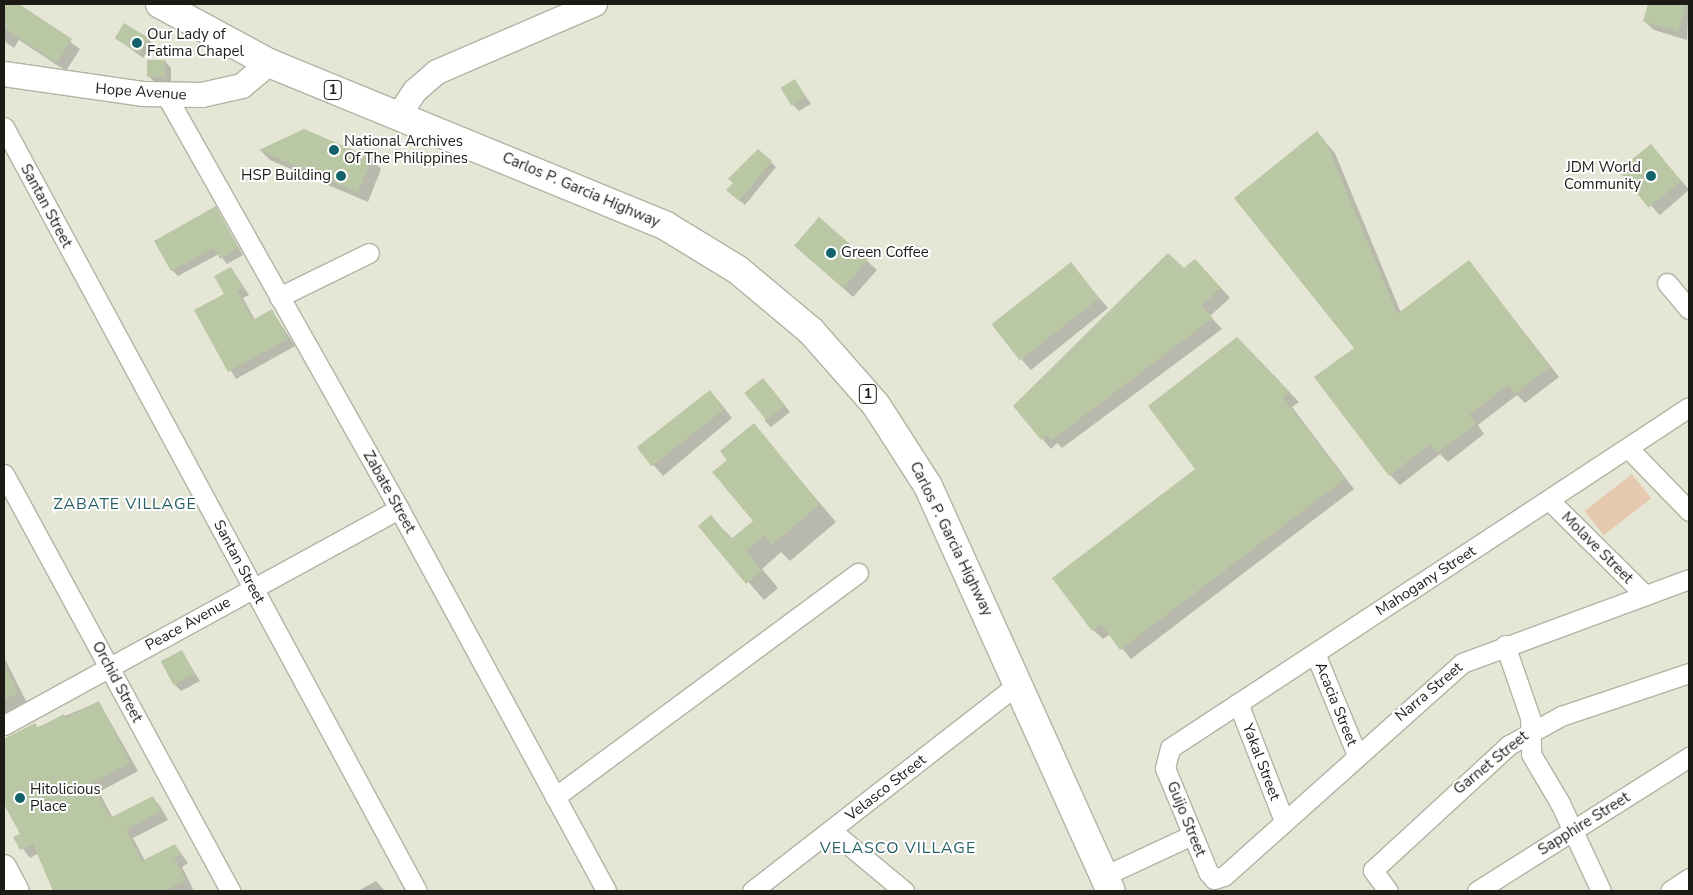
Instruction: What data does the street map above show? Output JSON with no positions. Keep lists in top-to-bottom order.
{
  "streets": {
    "highway": ["1", "Carlos P. Garcia Highway"],
    "main road": ["Hope Avenue"],
    "street": [
      "Santan Street",
      "Zabate Street",
      "Molave Street",
      "Mahogany Street",
      "Peace Avenue",
      "Orchid Street",
      "Narra Street",
      "Acacia Street",
      "Yakal Street",
      "Garnet Street",
      "Velasco Street",
      "Guijo Street",
      "Sapphire Street"
    ]
  },
  "crossings": [
    ["Hope Avenue", "Carlos P. Garcia Highway"],
    ["Hope Avenue", "Zabate Street"],
    ["Carlos P. Garcia Highway", "Velasco Street"],
    ["Santan Street", "Peace Avenue"],
    ["Zabate Street", "Peace Avenue"],
    ["Molave Street", "Mahogany Street"],
    ["Molave Street", "Narra Street"],
    ["Mahogany Street", "Acacia Street"],
    ["Mahogany Street", "Yakal Street"],
    ["Mahogany Street", "Guijo Street"],
    ["Peace Avenue", "Orchid Street"],
    ["Narra Street", "Acacia Street"],
    ["Narra Street", "Yakal Street"],
    ["Narra Street", "Guijo Street"]
  ],
  "districts": ["ZABATE VILLAGE", "VELASCO VILLAGE"],
  "places": [
    "Our Lady of Fatima Chapel",
    "National Archives Of The Philippines",
    "HSP Building",
    "JDM World Community",
    "Green Coffee",
    "Hitolicious Place"
  ]
}
